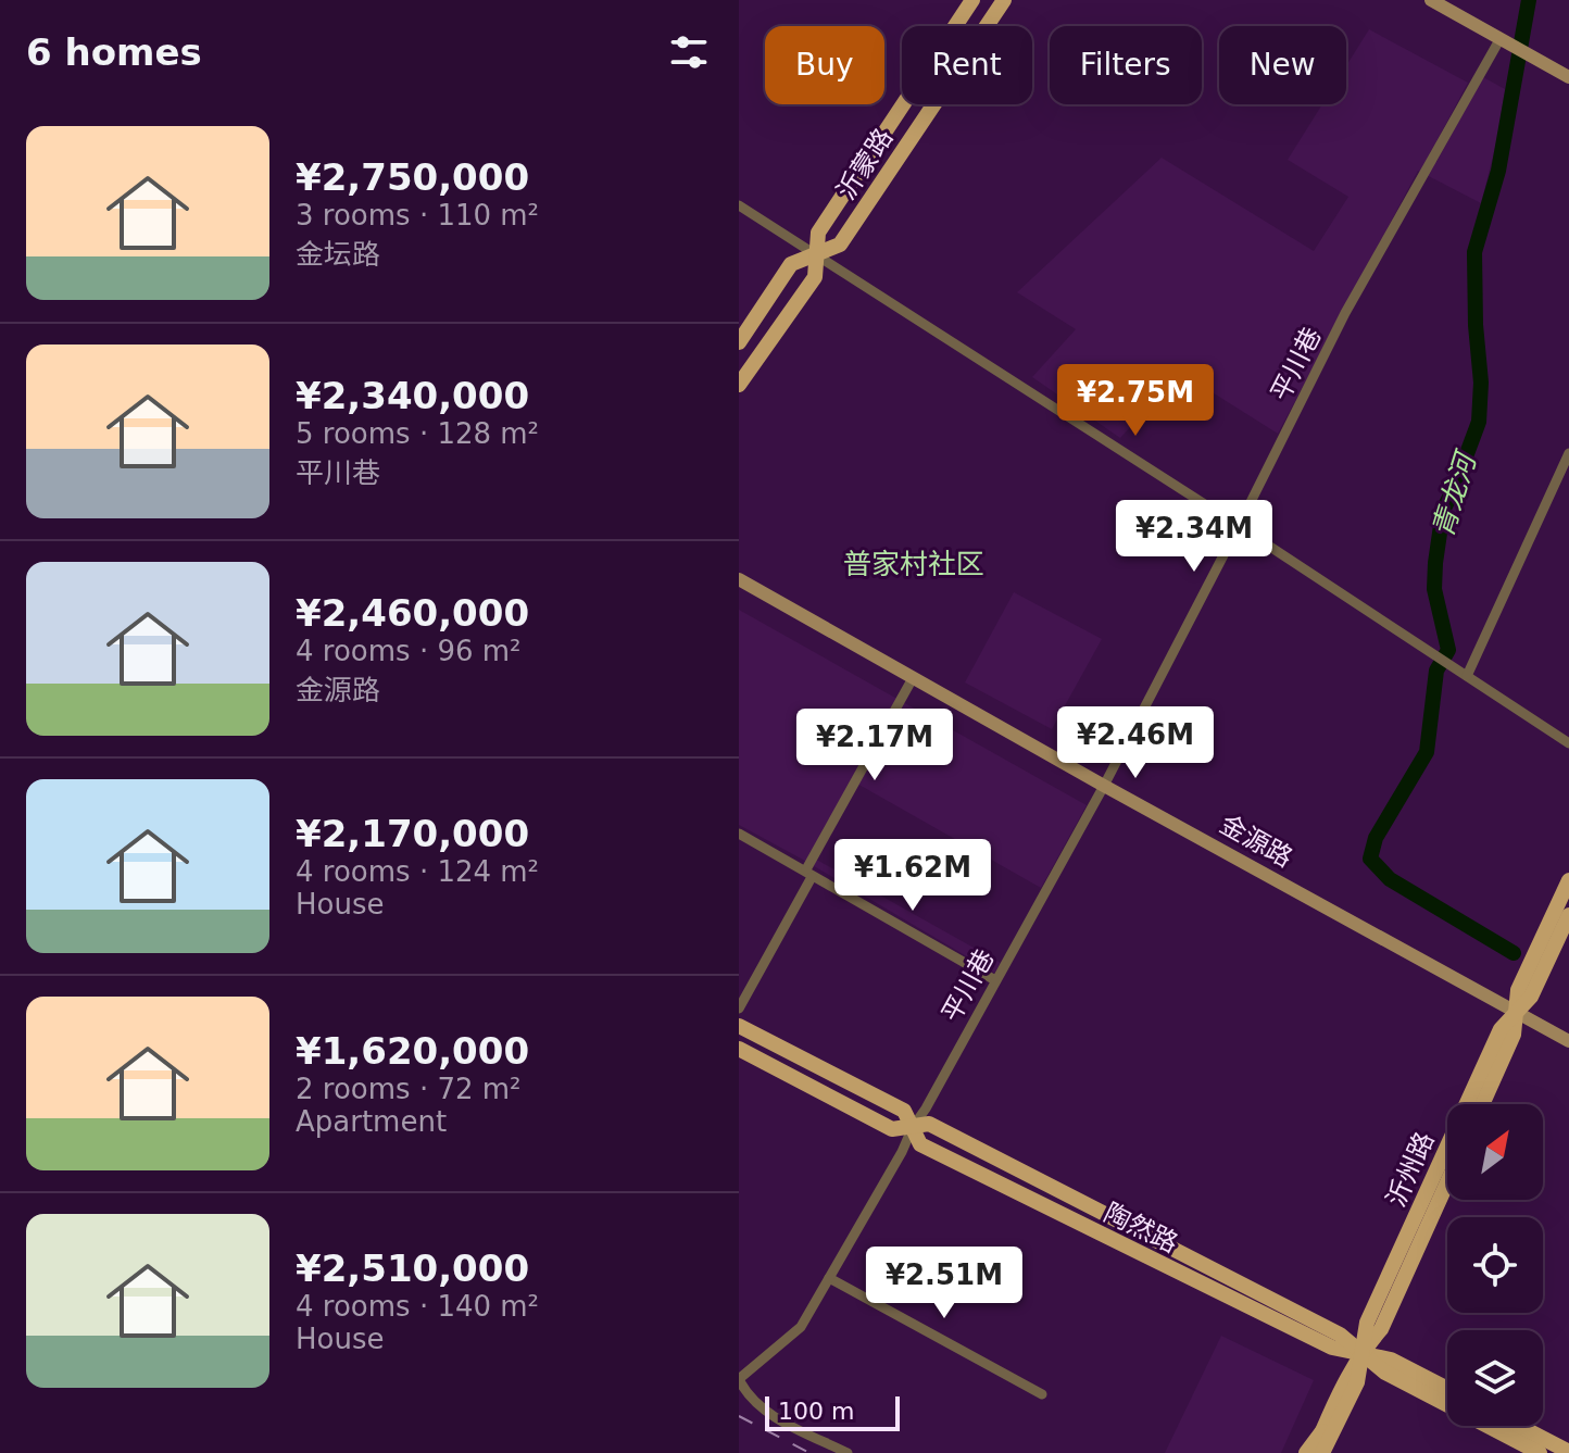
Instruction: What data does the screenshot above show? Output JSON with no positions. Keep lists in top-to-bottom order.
{
  "streets": {
    "main road": ["沂蒙路", "沂州路", "陶然路"],
    "street": ["平川巷", "金源路"]
  },
  "crossings": [
    ["平川巷", "金源路"],
    ["平川巷", "陶然路"],
    ["金源路", "沂州路"],
    ["沂州路", "陶然路"]
  ],
  "districts": ["普家村社区"],
  "water": ["青龙河"],
  "scale_bar": "100 m",
  "north": "top right",
  "page": {
    "heading": "6 homes",
    "chip": [
      "Buy",
      "Rent",
      "Filters",
      "New"
    ],
    "list": [
      {
        "name": "¥2,750,000",
        "note": "3 rooms · 110 m² · 金坛路"
      },
      {
        "name": "¥2,340,000",
        "note": "5 rooms · 128 m² · 平川巷"
      },
      {
        "name": "¥2,460,000",
        "note": "4 rooms · 96 m² · 金源路"
      },
      {
        "name": "¥2,170,000",
        "note": "4 rooms · 124 m² · House"
      },
      {
        "name": "¥1,620,000",
        "note": "2 rooms · 72 m² · Apartment"
      },
      {
        "name": "¥2,510,000",
        "note": "4 rooms · 140 m² · House"
      }
    ],
    "price": [
      "¥2.75M",
      "¥2.34M",
      "¥2.46M",
      "¥2.17M",
      "¥1.62M",
      "¥2.51M"
    ],
    "scale": "100 m"
  }
}
